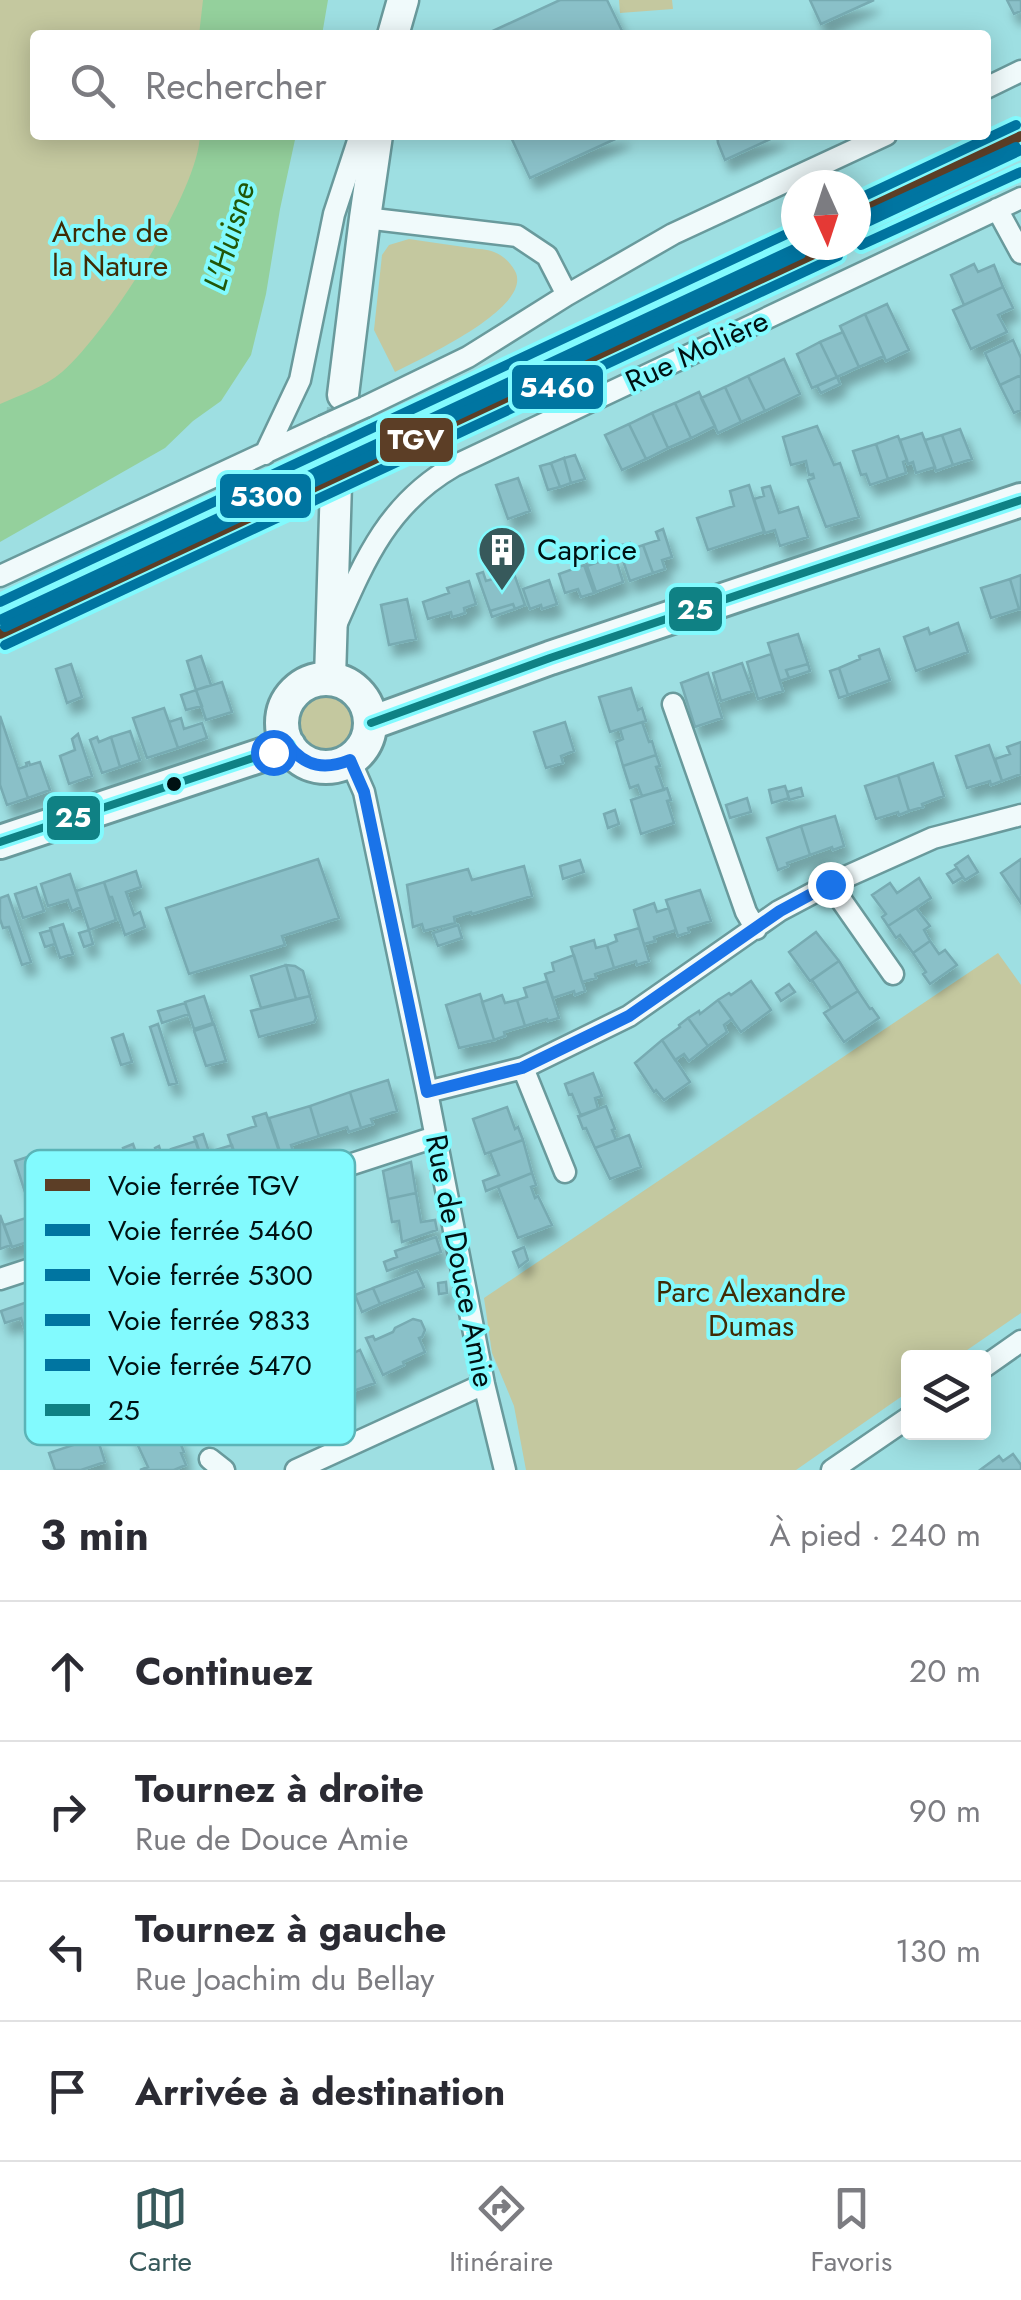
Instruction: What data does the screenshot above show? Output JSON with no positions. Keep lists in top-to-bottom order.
{
  "streets": {
    "street": ["Rue Molière", "Rue de Douce Amie"]
  },
  "water": ["L'Huisne"],
  "parks": ["Arche de la Nature", "Parc Alexandre Dumas"],
  "places": {
    "building": ["Caprice"]
  },
  "lines": [
    "rail line 5470",
    "rail line TGV",
    "rail line 5300",
    "rail line 9833",
    "rail line 5460",
    "transit line 25"
  ],
  "legend": [
    "Voie ferrée TGV",
    "Voie ferrée 5460",
    "Voie ferrée 5300",
    "Voie ferrée 9833",
    "Voie ferrée 5470",
    "25"
  ],
  "north": "bottom",
  "page": {
    "search": "Rechercher",
    "heading": ["3 min", "À pied · 240 m"],
    "list": [
      ["Continuez", "20 m"],
      ["Tournez à droite", "Rue de Douce Amie", "90 m"],
      ["Tournez à gauche", "Rue Joachim du Bellay", "130 m"],
      "Arrivée à destination"
    ],
    "nav": ["Carte", "Itinéraire", "Favoris"]
  }
}
